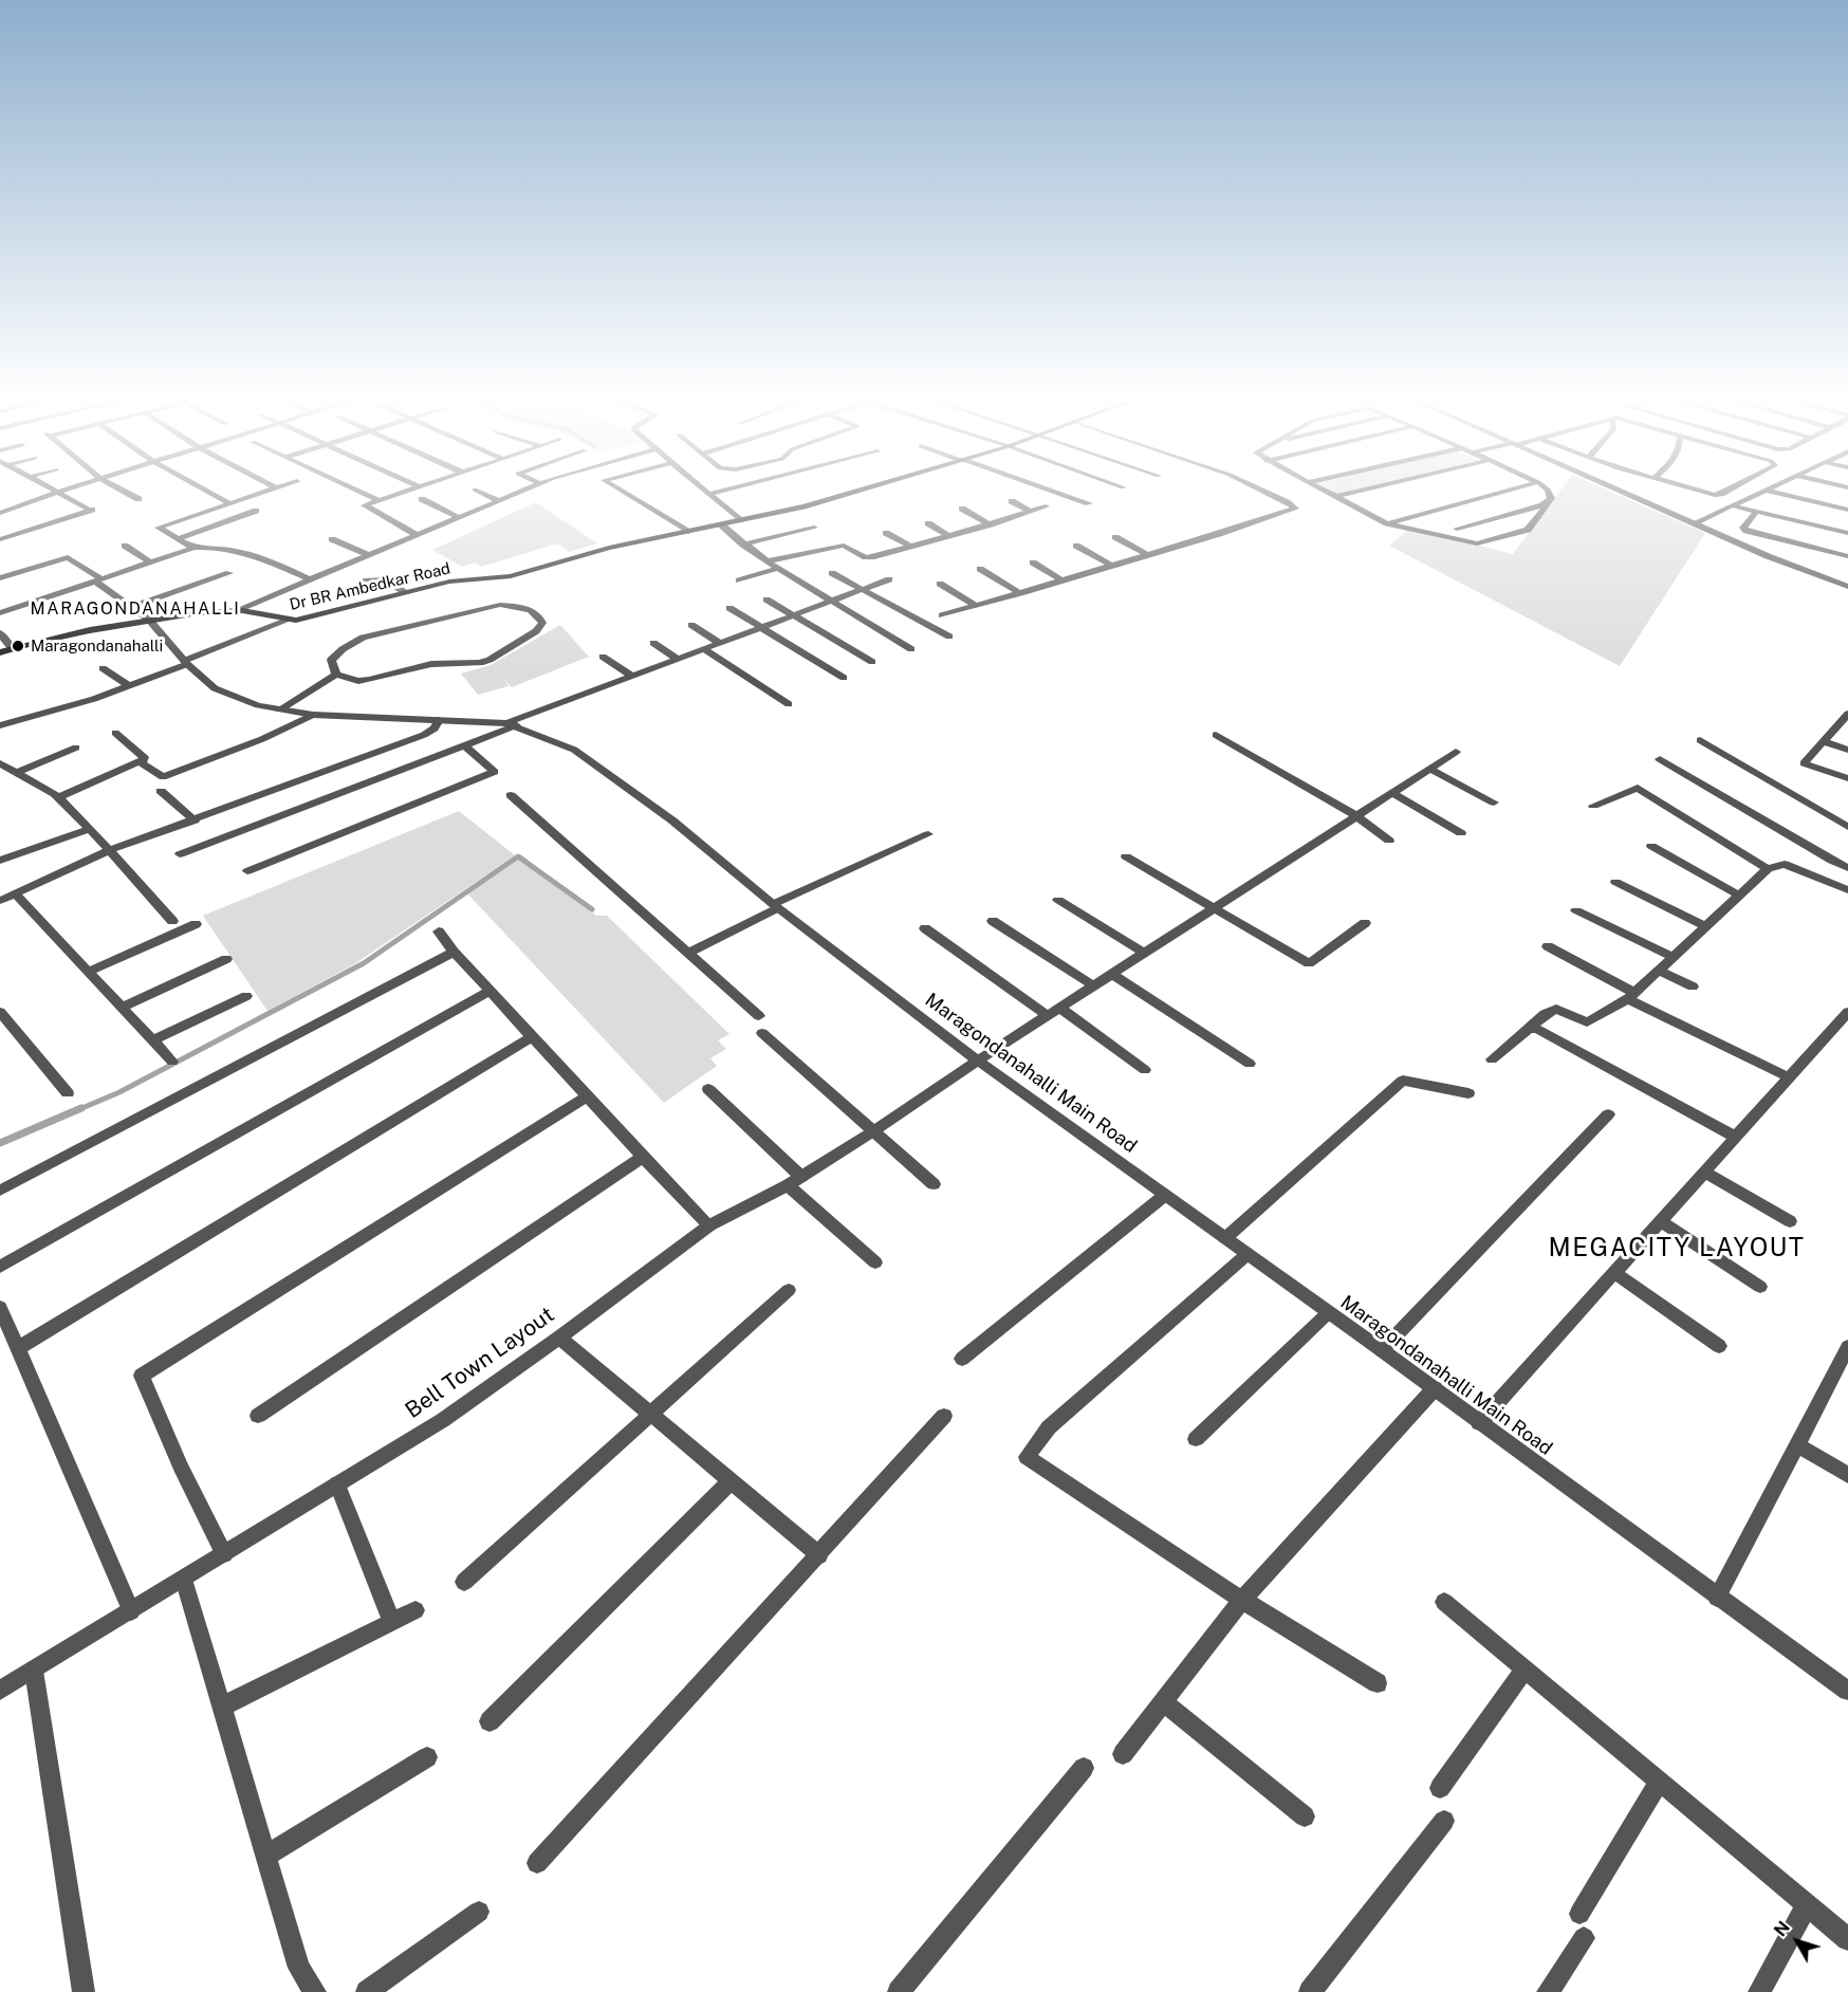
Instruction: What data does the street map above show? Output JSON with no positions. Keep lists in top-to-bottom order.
{
  "streets": {
    "main road": ["Dr BR Ambedkar Road"],
    "street": ["Maragondanahalli Main Road", "Bell Town Layout"]
  },
  "crossings": [
    ["Dr BR Ambedkar Road", "Maragondanahalli Main Road"],
    ["Maragondanahalli Main Road", "Bell Town Layout"]
  ],
  "districts": ["MARAGONDANAHALLI", "MEGACITY LAYOUT"],
  "places": ["Maragondanahalli"],
  "north": "top left"
}
